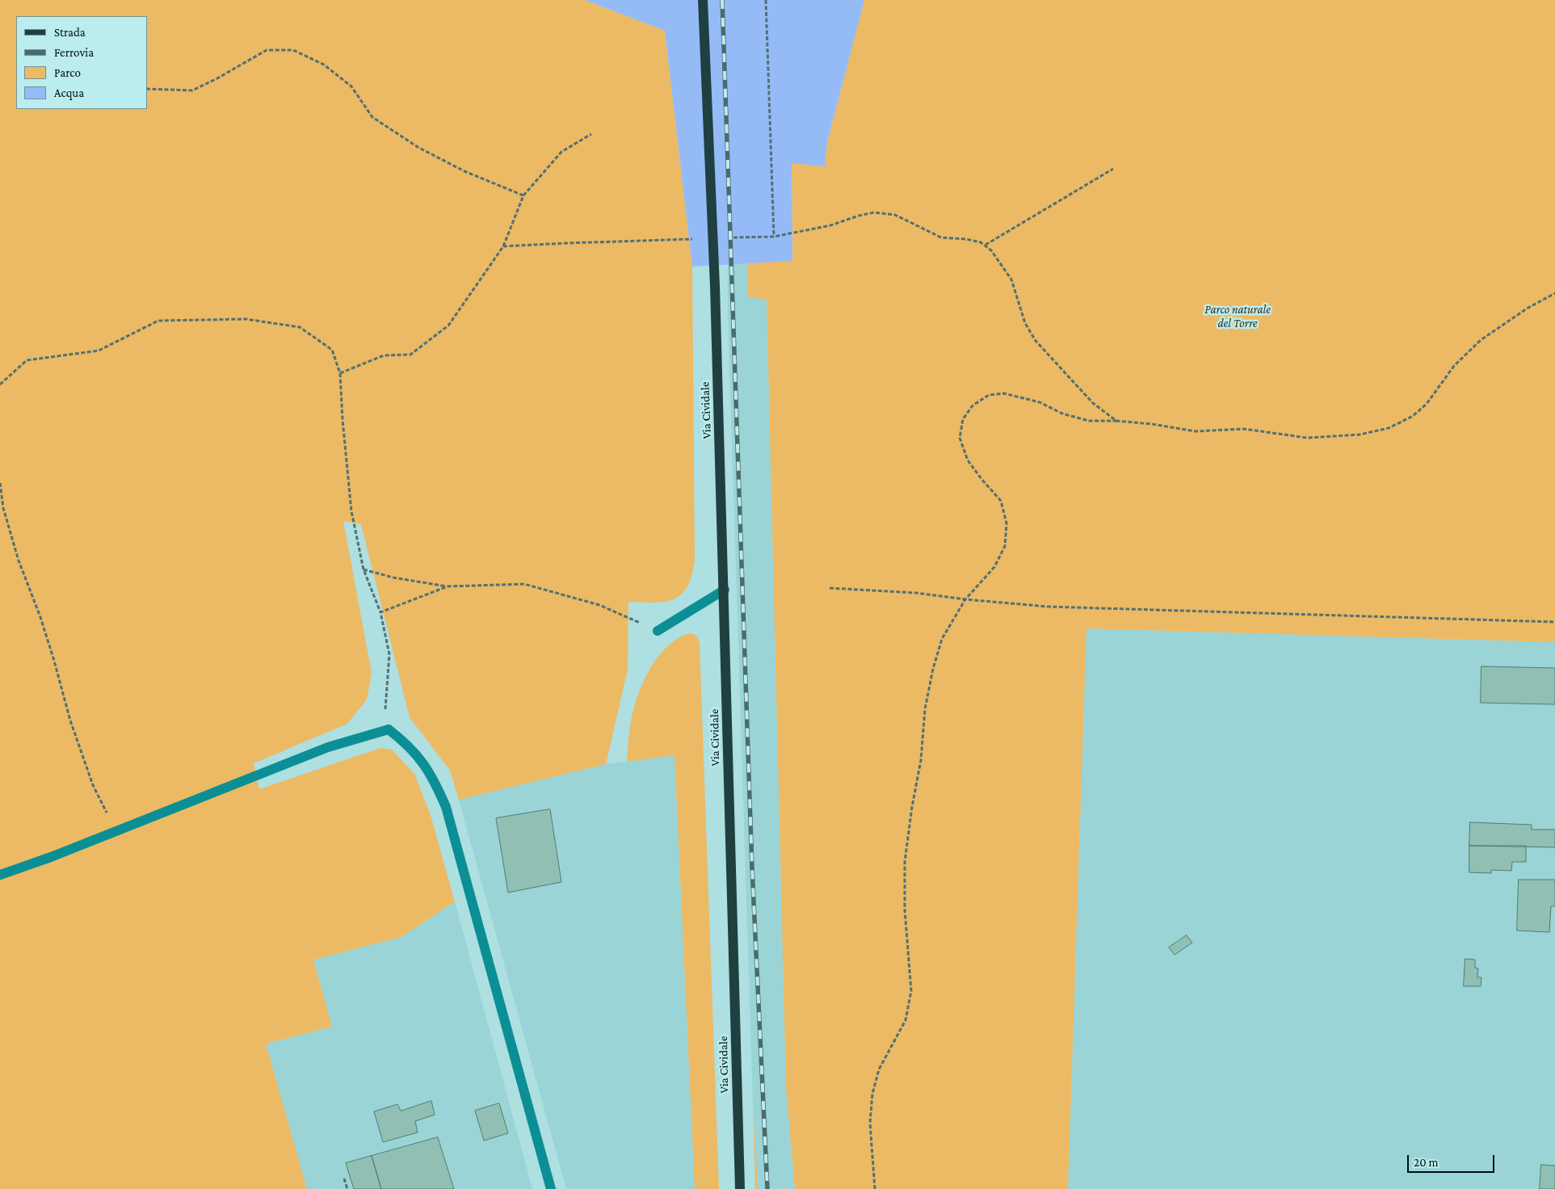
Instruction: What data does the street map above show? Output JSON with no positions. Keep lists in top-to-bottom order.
{
  "streets": {
    "main road": ["Via Cividale"]
  },
  "parks": ["Parco naturale del Torre"],
  "legend": [
    "Strada",
    "Ferrovia",
    "Parco",
    "Acqua"
  ],
  "scale_bar": "20 m"
}
